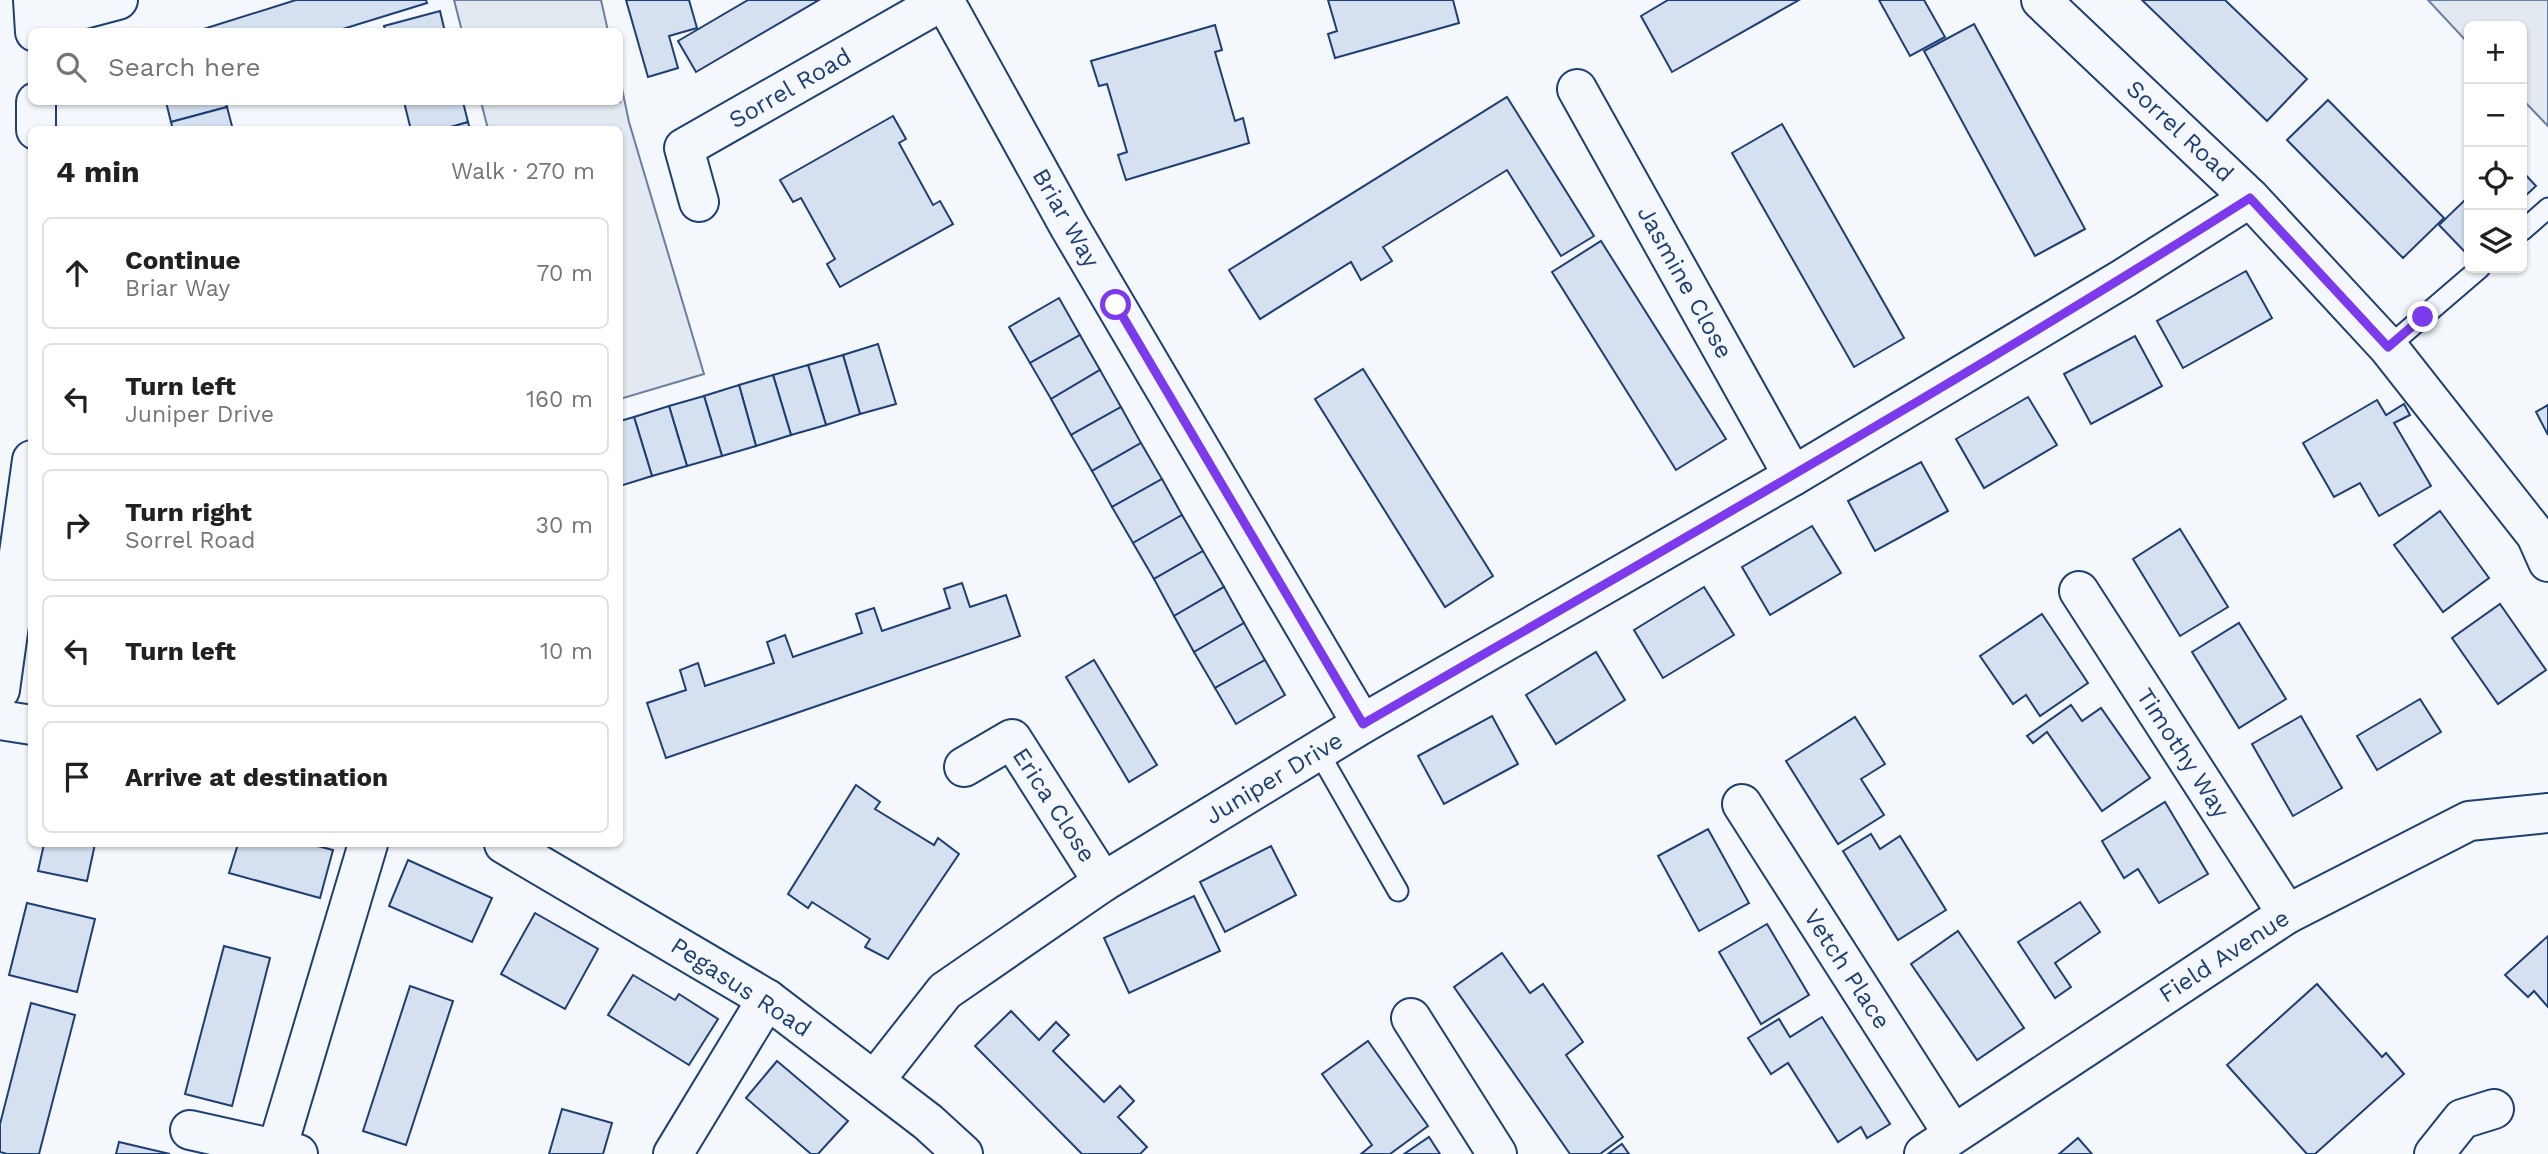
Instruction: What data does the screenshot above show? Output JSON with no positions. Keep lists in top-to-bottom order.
{
  "streets": {
    "street": [
      "Sorrel Road",
      "Briar Way",
      "Jasmine Close",
      "Timothy Way",
      "Juniper Drive",
      "Erica Close",
      "Field Avenue",
      "Vetch Place",
      "Pegasus Road"
    ]
  },
  "crossings": [
    ["Sorrel Road", "Briar Way"],
    ["Sorrel Road", "Juniper Drive"],
    ["Briar Way", "Juniper Drive"],
    ["Jasmine Close", "Juniper Drive"],
    ["Timothy Way", "Field Avenue"],
    ["Juniper Drive", "Erica Close"],
    ["Juniper Drive", "Pegasus Road"],
    ["Field Avenue", "Vetch Place"]
  ],
  "page": {
    "map_buttons": ["+", "−"],
    "search": "Search here",
    "heading": ["4 min", "Walk · 270 m"],
    "list": [
      ["Continue", "Briar Way", "70 m"],
      ["Turn left", "Juniper Drive", "160 m"],
      ["Turn right", "Sorrel Road", "30 m"],
      ["Turn left", "10 m"],
      "Arrive at destination"
    ]
  }
}
